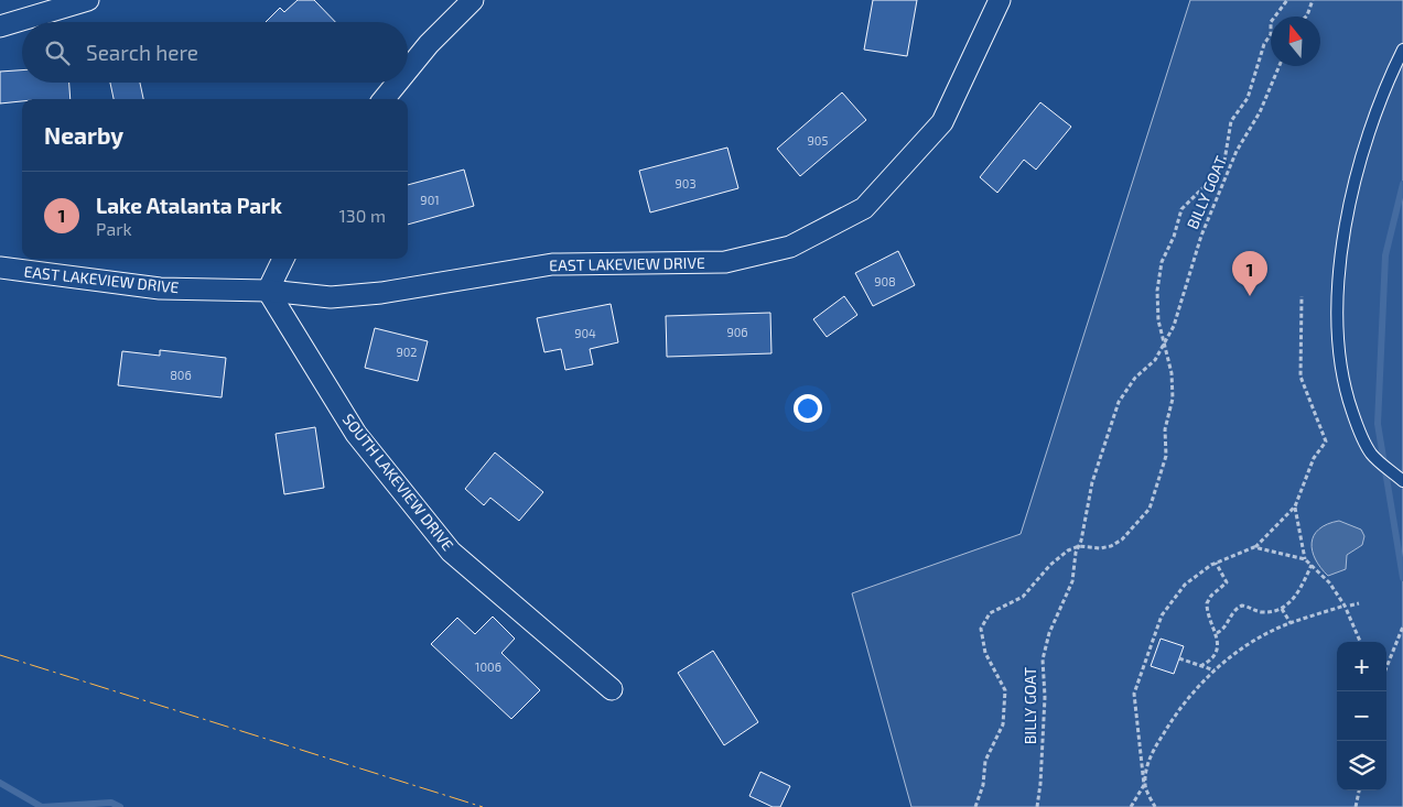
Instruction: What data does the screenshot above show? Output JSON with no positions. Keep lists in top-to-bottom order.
{
  "streets": {
    "street": ["EAST LAKEVIEW DRIVE", "SOUTH LAKEVIEW DRIVE"],
    "path": ["BILLY GOAT"]
  },
  "crossings": [
    ["EAST LAKEVIEW DRIVE", "SOUTH LAKEVIEW DRIVE"]
  ],
  "house_numbers": [
    "905",
    "903",
    "901",
    "908",
    "906",
    "904",
    "902",
    "806",
    "1006"
  ],
  "north": "top",
  "page": {
    "search": "Search here",
    "heading": "Nearby",
    "list": [
      {
        "mark": "1",
        "name": "Lake Atalanta Park",
        "note": "Park",
        "value": "130 m"
      }
    ],
    "pins": "1",
    "map_buttons": ["+", "−"]
  }
}
